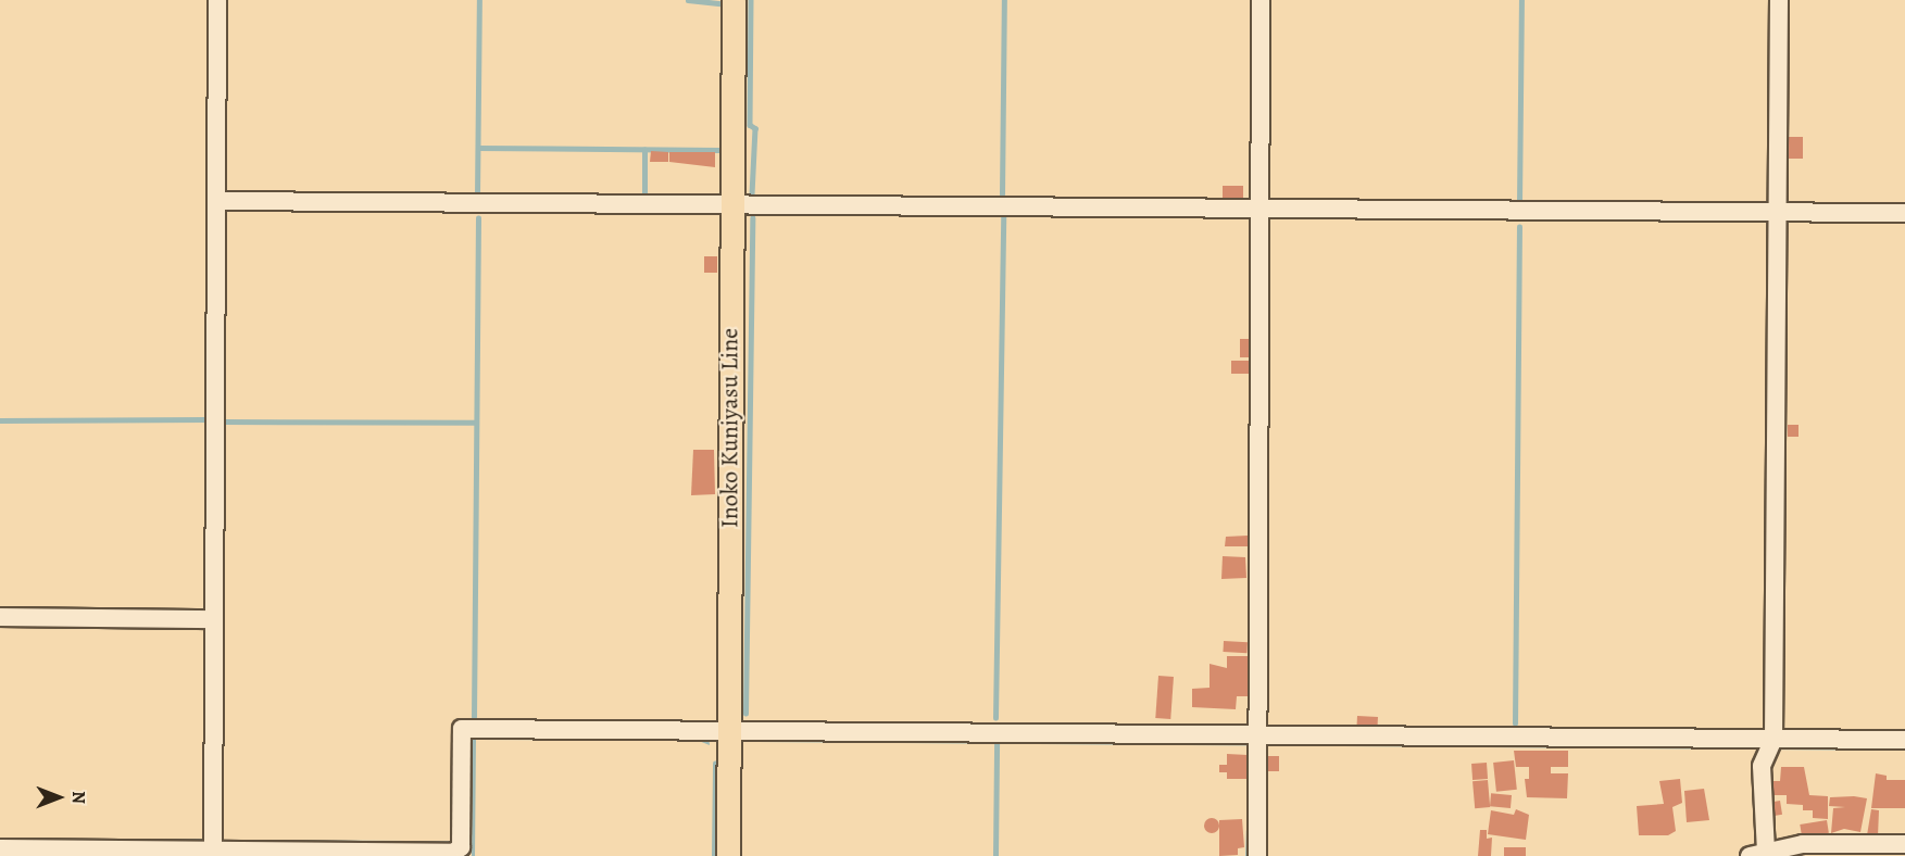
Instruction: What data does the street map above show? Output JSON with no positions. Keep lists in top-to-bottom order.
{
  "streets": {
    "main road": ["Inoko Kuniyasu Line"]
  },
  "north": "right"
}
